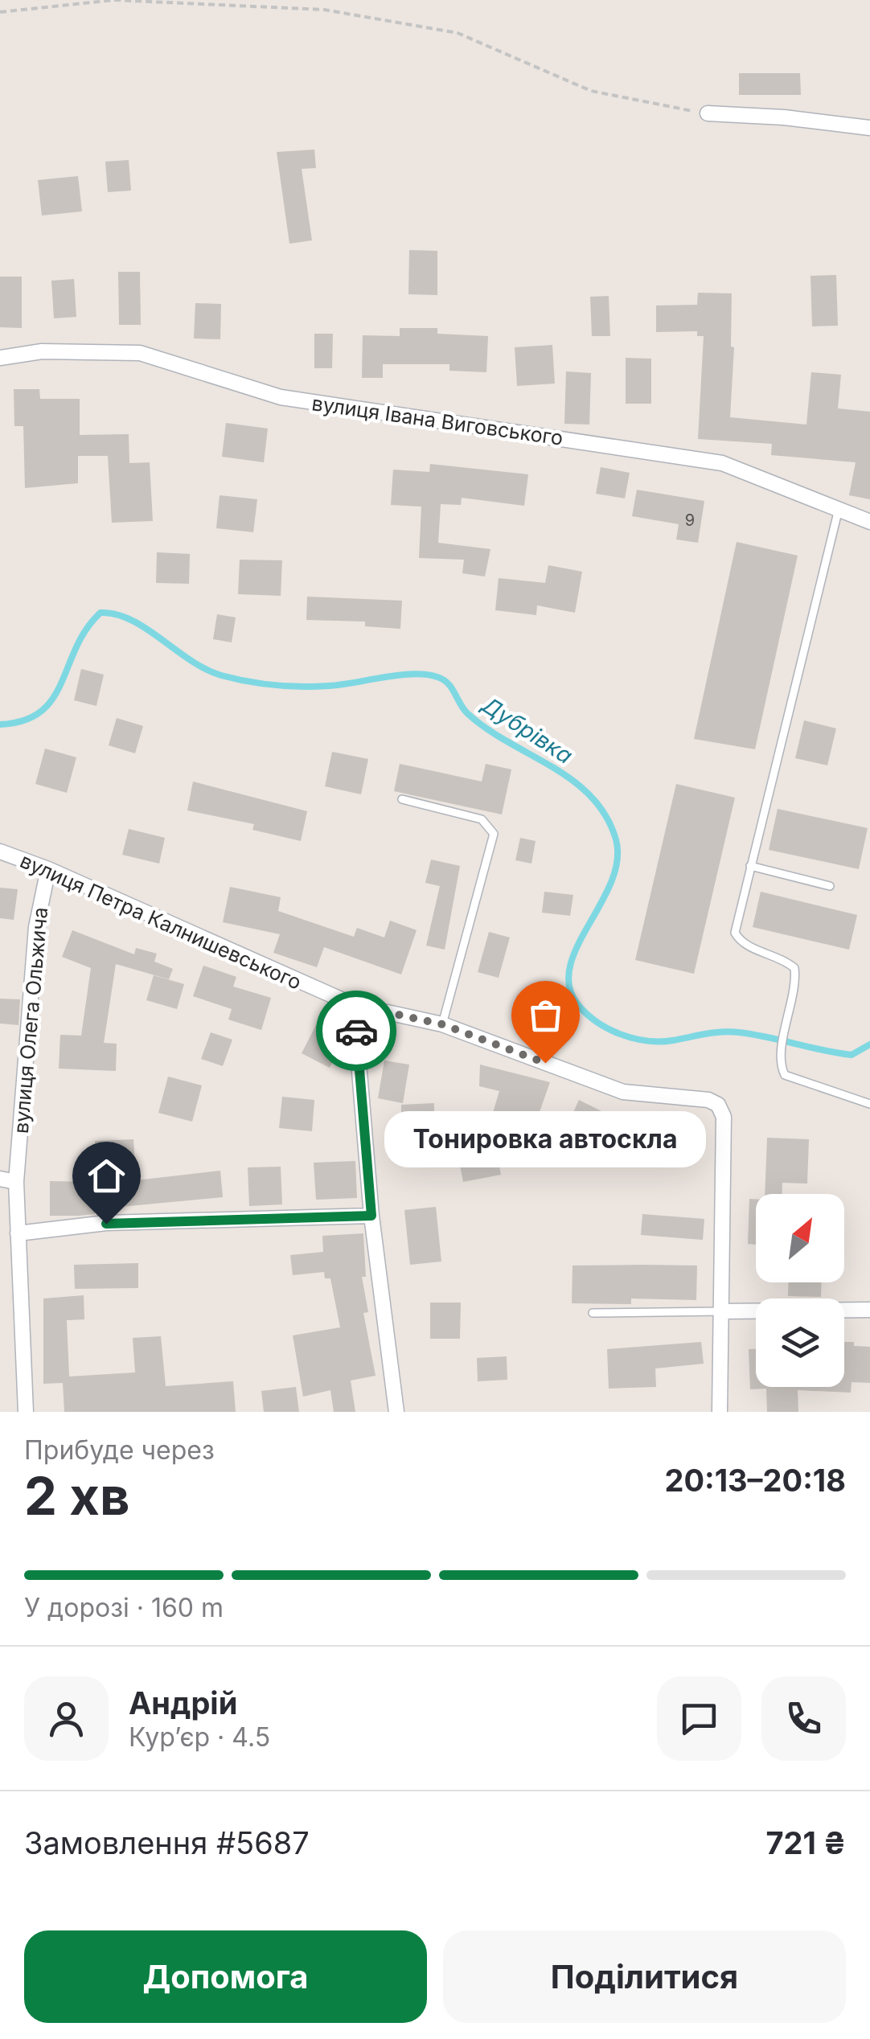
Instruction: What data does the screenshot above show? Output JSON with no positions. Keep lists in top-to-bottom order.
{
  "streets": {
    "street": ["вулиця Івана Виговського", "вулиця Петра Калнишевського", "вулиця Олега Ольжича"]
  },
  "crossings": [
    ["вулиця Петра Калнишевського", "вулиця Олега Ольжича"]
  ],
  "water": ["Дубрівка"],
  "places": ["Тонировка автоскла"],
  "house_numbers": ["9"],
  "north": "top right",
  "page": {
    "bubble": "Тонировка автоскла",
    "heading": ["2 хв", "Прибуде через", "20:13–20:18"],
    "panel": [
      "Андрій",
      "Кур’єр · 4.5",
      "Замовлення #5687",
      "721 ₴"
    ],
    "bar": "У дорозі · 160 m",
    "buttons": ["Допомога", "Поділитися"]
  }
}
